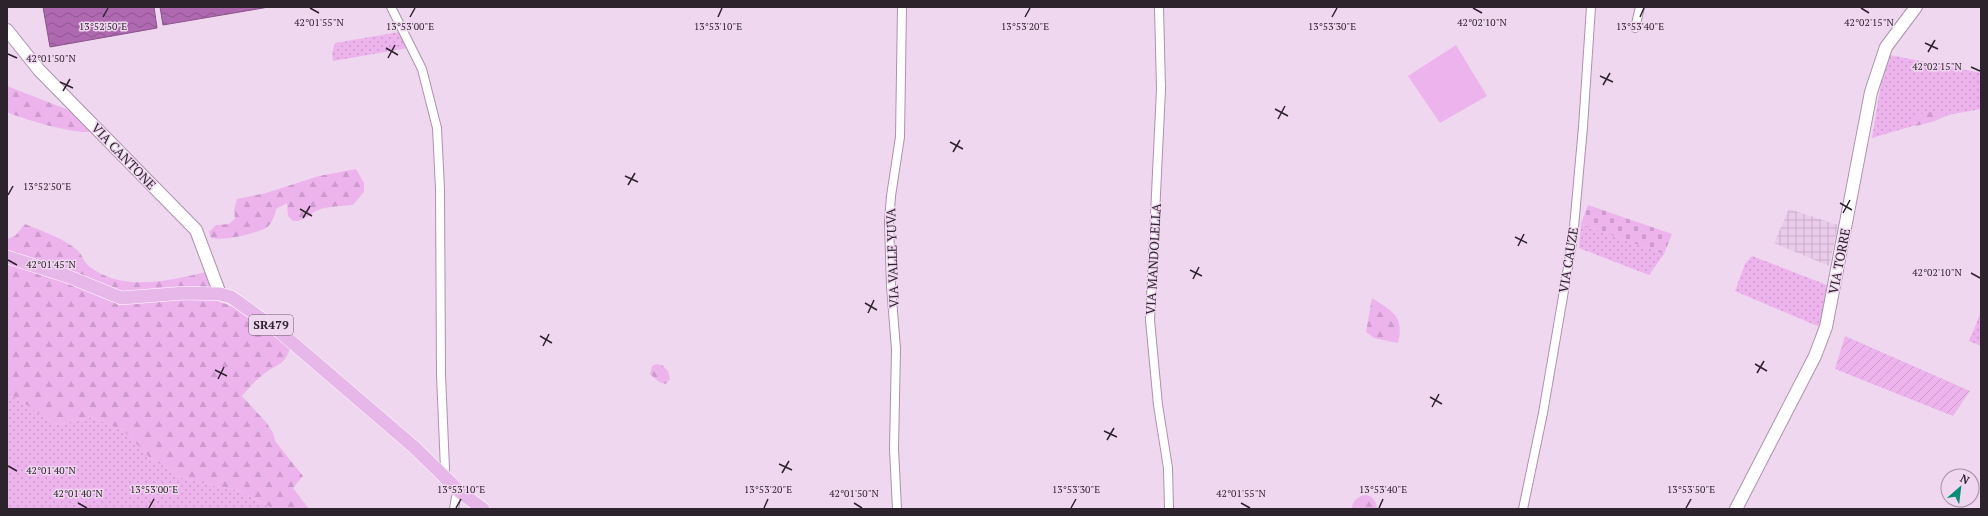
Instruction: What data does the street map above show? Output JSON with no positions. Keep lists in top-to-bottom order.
{
  "streets": {
    "main road": ["VIA CANTONE", "VIA TORRE", "SR479"],
    "street": ["VIA VALLE YUVA", "VIA MANDOLELLA", "VIA CAUZE"]
  },
  "crossings": [
    ["VIA CANTONE", "SR479"]
  ],
  "north": "top right",
  "coordinates": [
    "42°01'55\"N",
    "42°02'10\"N",
    "42°02'15\"N",
    "13°52'50\"E",
    "13°53'00\"E",
    "13°53'10\"E",
    "13°53'20\"E",
    "13°53'30\"E",
    "13°53'40\"E",
    "42°01'50\"N",
    "42°01'45\"N",
    "42°01'40\"N",
    "13°53'50\"E"
  ]
}
